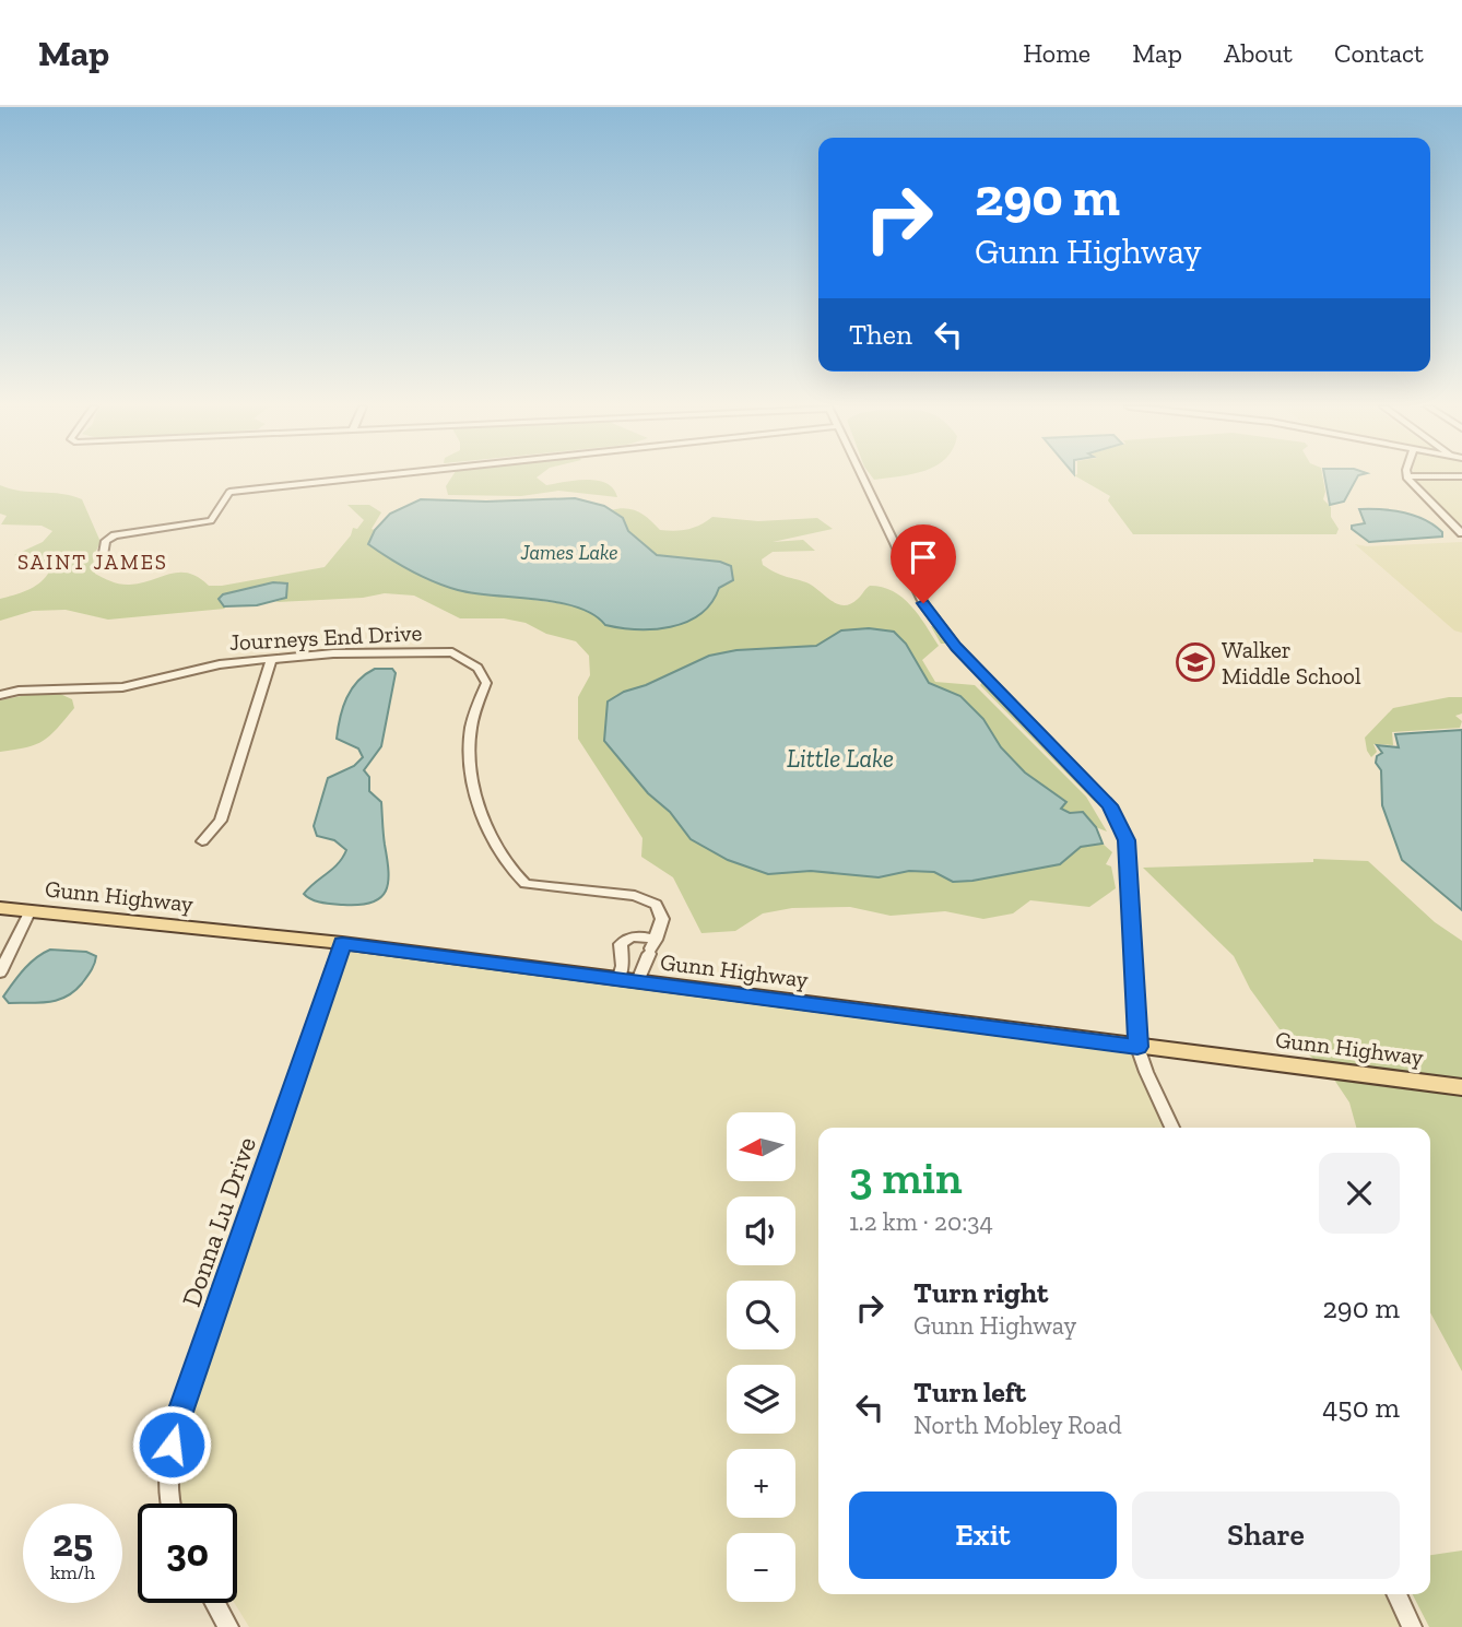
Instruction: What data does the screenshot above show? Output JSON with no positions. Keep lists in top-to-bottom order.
{
  "streets": {
    "main road": ["Gunn Highway"],
    "street": ["Journeys End Drive", "Donna Lu Drive"]
  },
  "crossings": [
    ["Journeys End Drive", "Gunn Highway"],
    ["Gunn Highway", "Donna Lu Drive"]
  ],
  "districts": ["SAINT JAMES"],
  "water": ["James Lake", "Little Lake"],
  "places": {
    "school or university": ["Walker Middle School"]
  },
  "north": "left",
  "page": {
    "header": "Map",
    "nav": [
      "Home",
      "Map",
      "About",
      "Contact"
    ],
    "turn": ["290 m", "Gunn Highway"],
    "then": "Then",
    "map_buttons": ["+", "−"],
    "heading": ["3 min", "1.2 km · 20:34"],
    "list": [
      {
        "name": "Turn right",
        "note": "Gunn Highway",
        "value": "290 m"
      },
      {
        "name": "Turn left",
        "note": "North Mobley Road",
        "value": "450 m"
      }
    ],
    "buttons": ["Exit", "Share"],
    "speed": "25 km/h",
    "limit": "30"
  }
}
